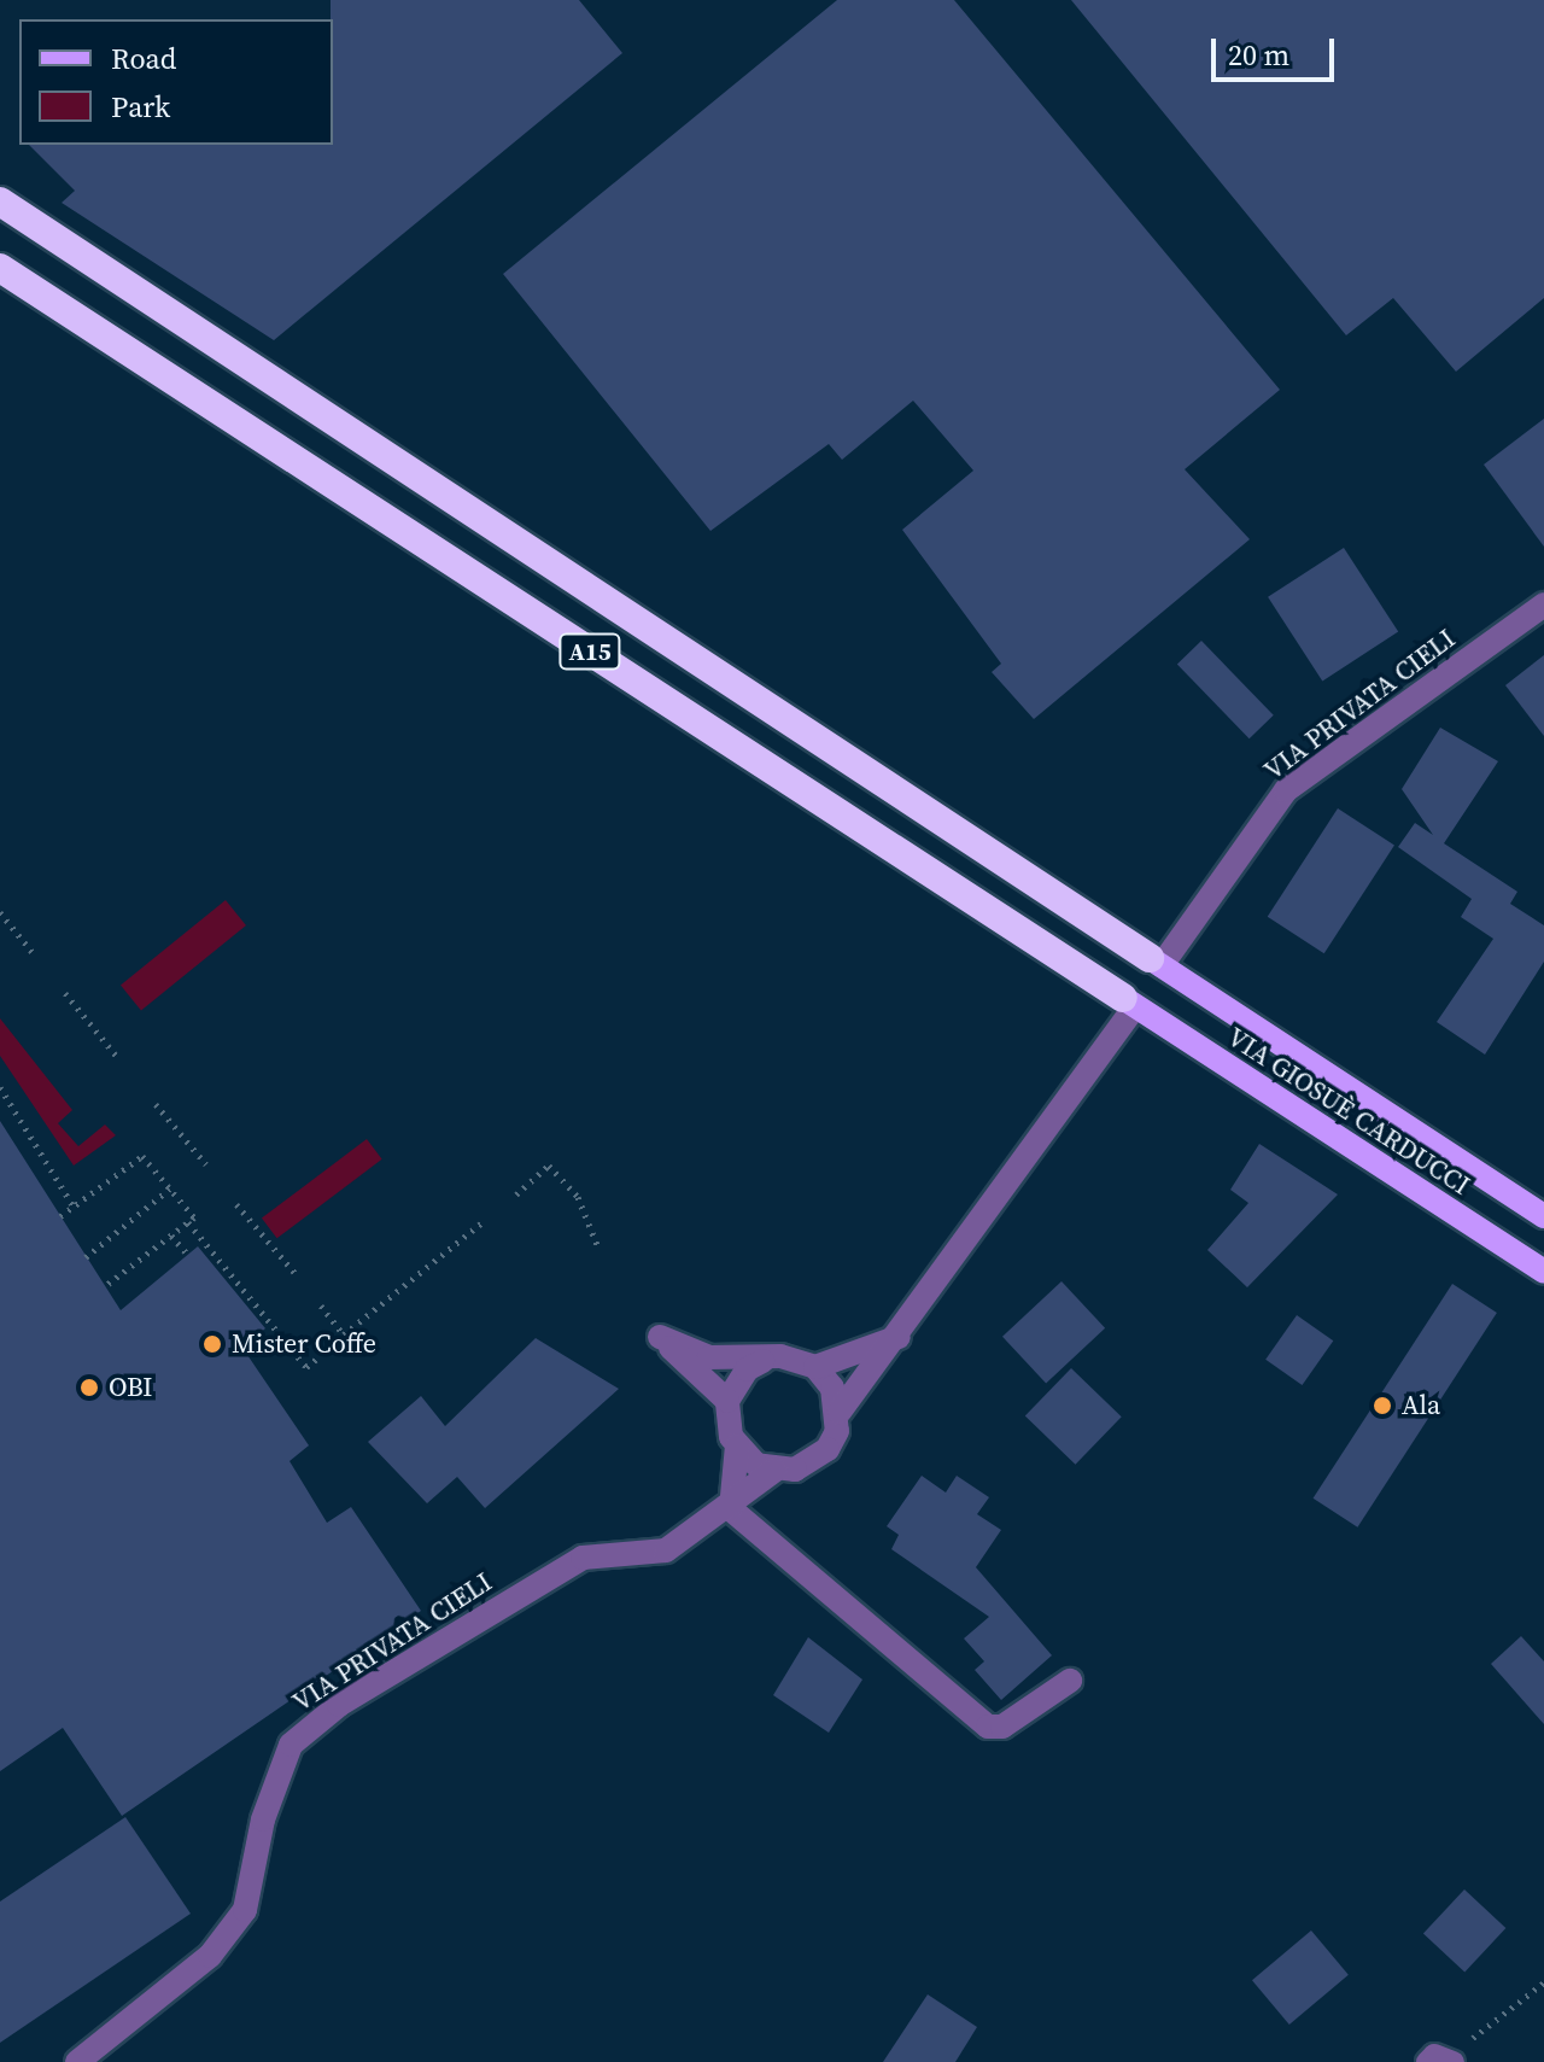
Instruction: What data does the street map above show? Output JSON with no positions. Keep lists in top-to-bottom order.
{
  "streets": {
    "highway": ["A15"],
    "main road": ["VIA GIOSUÈ CARDUCCI"],
    "street": ["VIA PRIVATA CIELI"]
  },
  "crossings": [
    ["A15", "VIA PRIVATA CIELI"],
    ["A15", "VIA GIOSUÈ CARDUCCI"],
    ["VIA PRIVATA CIELI", "VIA GIOSUÈ CARDUCCI"]
  ],
  "places": ["Mister Coffe", "OBI", "Ala"],
  "legend": ["Road", "Park"],
  "scale_bar": "20 m"
}
